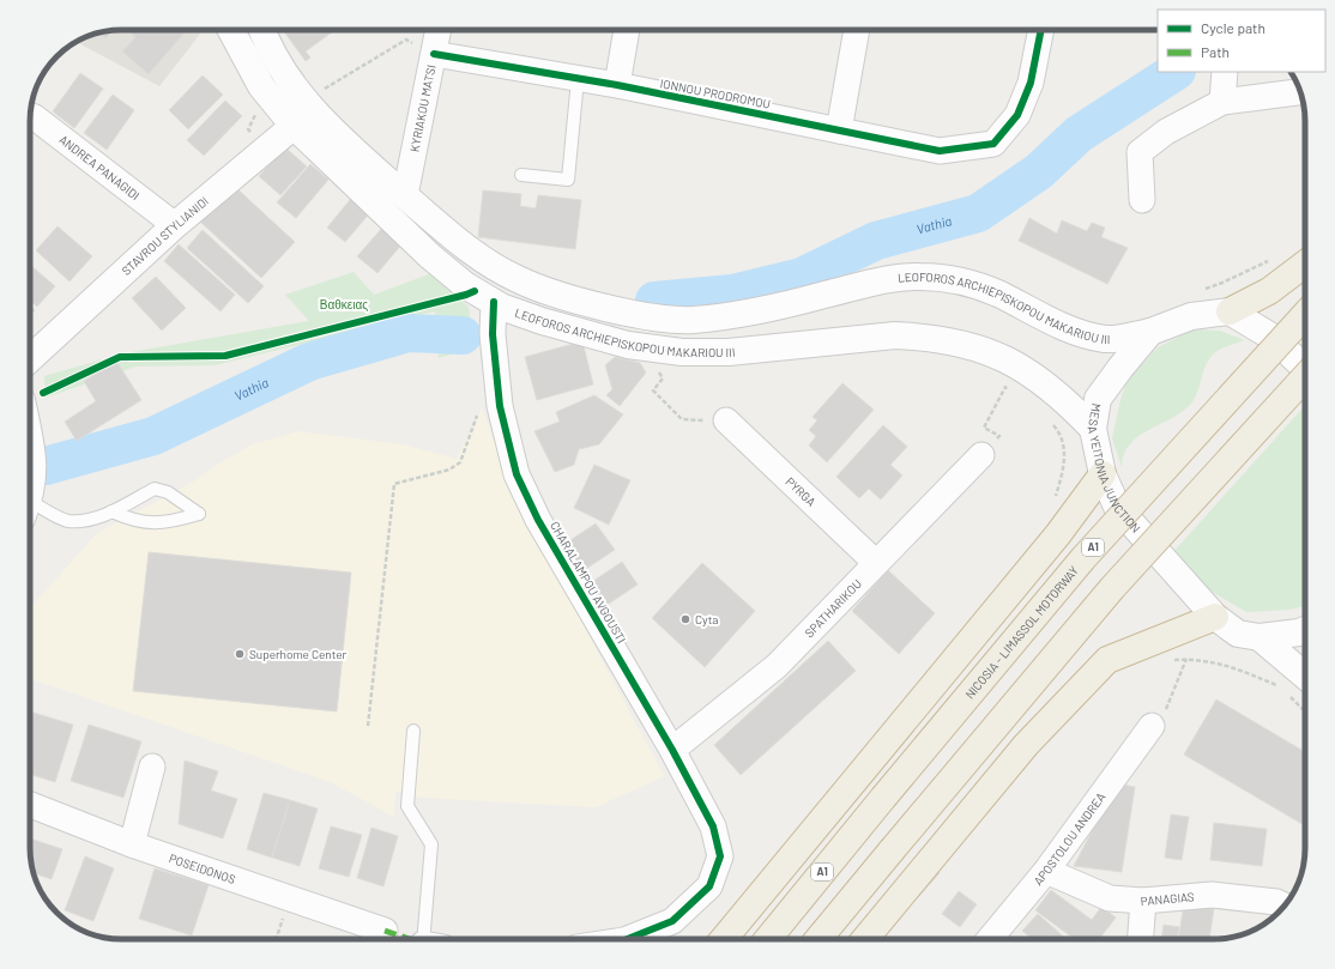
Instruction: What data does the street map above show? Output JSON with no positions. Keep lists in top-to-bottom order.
{
  "streets": {
    "highway": ["A1", "NICOSIA - LIMASSOL MOTORWAY"],
    "main road": ["STAVROU STYLIANIDI", "LEOFOROS ARCHIEPISKOPOU MAKARIOU III", "MESA YEITONIA JUNCTION"],
    "street": [
      "IONNOU PRODROMOU",
      "KYRIAKOU MATSI",
      "ANDREA PANAGIDI",
      "PYRGA",
      "CHARALAMPOU AVGOUSTI",
      "SPATHARIKOU",
      "APOSTOLOU ANDREA",
      "POSEIDONOS",
      "PANAGIAS"
    ]
  },
  "crossings": [
    ["IONNOU PRODROMOU", "KYRIAKOU MATSI"],
    ["KYRIAKOU MATSI", "LEOFOROS ARCHIEPISKOPOU MAKARIOU III"],
    ["ANDREA PANAGIDI", "STAVROU STYLIANIDI"],
    ["STAVROU STYLIANIDI", "LEOFOROS ARCHIEPISKOPOU MAKARIOU III"],
    ["LEOFOROS ARCHIEPISKOPOU MAKARIOU III", "MESA YEITONIA JUNCTION"],
    ["LEOFOROS ARCHIEPISKOPOU MAKARIOU III", "CHARALAMPOU AVGOUSTI"],
    ["PYRGA", "SPATHARIKOU"],
    ["CHARALAMPOU AVGOUSTI", "SPATHARIKOU"],
    ["APOSTOLOU ANDREA", "PANAGIAS"]
  ],
  "water": ["Vathia"],
  "parks": ["Βαθκειας"],
  "places": ["Cyta", "Superhome Center"],
  "legend": ["Cycle path", "Path"]
}
